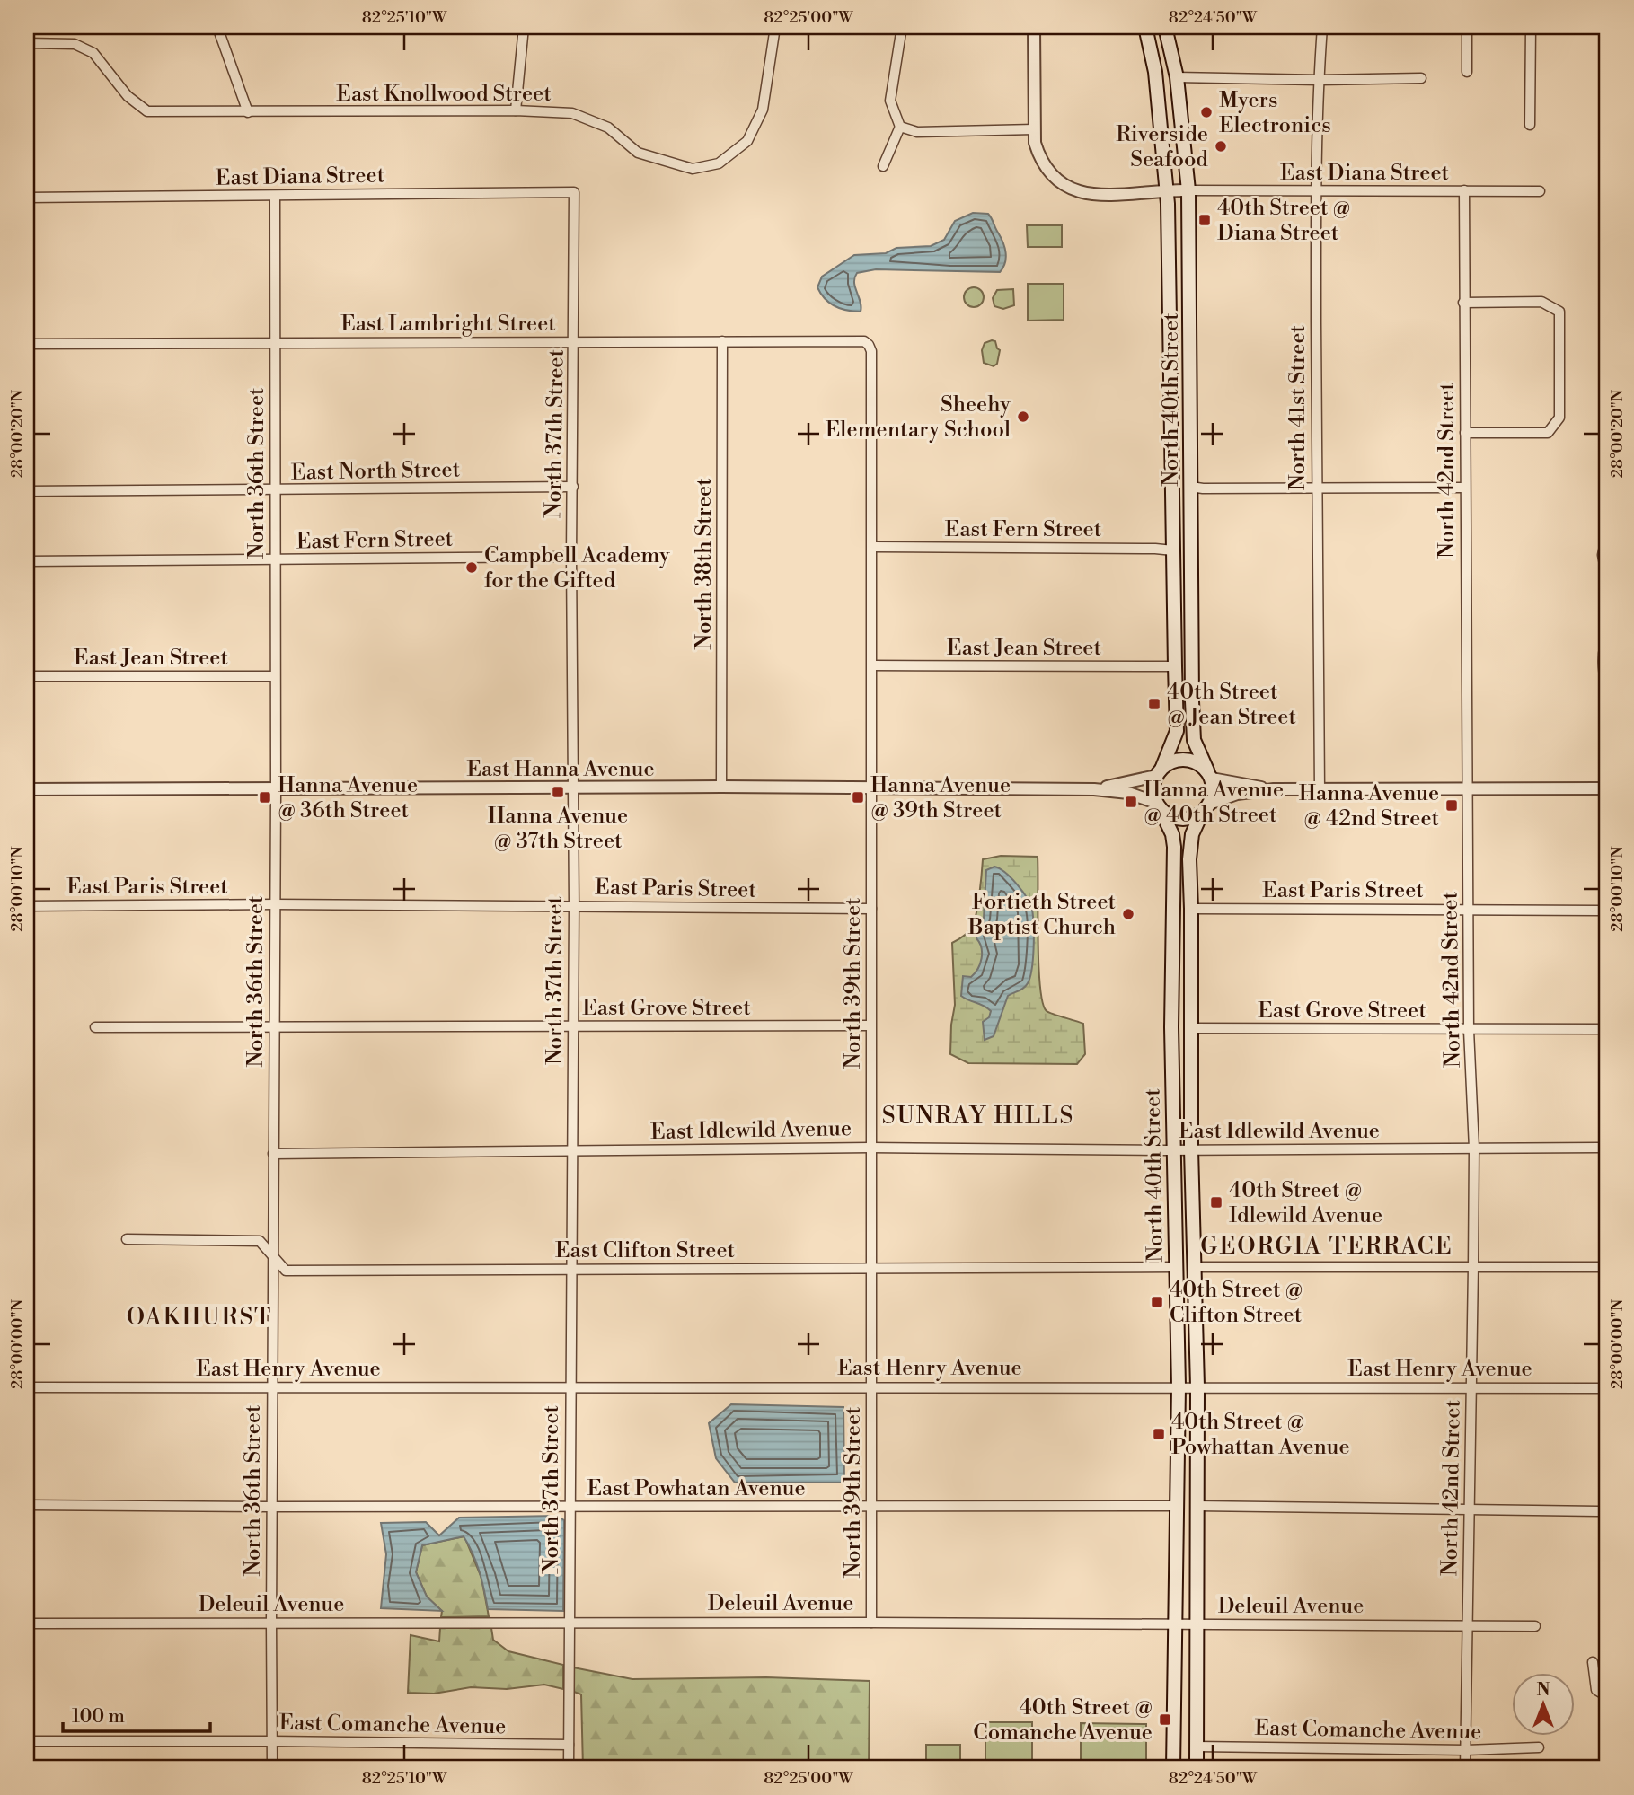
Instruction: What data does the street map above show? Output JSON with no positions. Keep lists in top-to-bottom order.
{
  "streets": {
    "main road": ["North 40th Street"],
    "street": [
      "East Knollwood Street",
      "East Diana Street",
      "East Lambright Street",
      "North 41st Street",
      "North 37th Street",
      "East North Street",
      "North 42nd Street",
      "North 36th Street",
      "East Fern Street",
      "North 38th Street",
      "East Jean Street",
      "East Hanna Avenue",
      "East Paris Street",
      "North 39th Street",
      "East Grove Street",
      "East Idlewild Avenue",
      "East Clifton Street",
      "East Henry Avenue",
      "East Powhatan Avenue",
      "Deleuil Avenue",
      "East Comanche Avenue"
    ]
  },
  "crossings": [
    ["East Diana Street", "North 40th Street"],
    ["East Diana Street", "North 41st Street"],
    ["East Diana Street", "North 37th Street"],
    ["East Diana Street", "North 42nd Street"],
    ["East Diana Street", "North 36th Street"],
    ["East Lambright Street", "North 37th Street"],
    ["East Lambright Street", "North 36th Street"],
    ["East Lambright Street", "North 38th Street"],
    ["East Lambright Street", "North 39th Street"],
    ["North 40th Street", "East Fern Street"],
    ["North 40th Street", "East Jean Street"],
    ["North 40th Street", "East Hanna Avenue"],
    ["North 40th Street", "East Paris Street"],
    ["North 40th Street", "East Grove Street"],
    ["North 40th Street", "East Idlewild Avenue"],
    ["North 40th Street", "East Clifton Street"],
    ["North 40th Street", "East Henry Avenue"],
    ["North 40th Street", "East Powhatan Avenue"],
    ["North 40th Street", "Deleuil Avenue"],
    ["North 40th Street", "East Comanche Avenue"],
    ["North 37th Street", "East North Street"],
    ["North 37th Street", "East Fern Street"],
    ["North 37th Street", "East Hanna Avenue"],
    ["North 37th Street", "East Paris Street"],
    ["North 37th Street", "East Grove Street"],
    ["North 37th Street", "East Idlewild Avenue"],
    ["North 37th Street", "East Clifton Street"],
    ["North 37th Street", "East Henry Avenue"],
    ["North 37th Street", "East Powhatan Avenue"],
    ["North 37th Street", "Deleuil Avenue"],
    ["North 37th Street", "East Comanche Avenue"],
    ["East North Street", "North 36th Street"],
    ["North 42nd Street", "East Paris Street"],
    ["North 42nd Street", "East Grove Street"],
    ["North 42nd Street", "East Idlewild Avenue"],
    ["North 42nd Street", "East Henry Avenue"],
    ["North 42nd Street", "Deleuil Avenue"],
    ["North 42nd Street", "East Comanche Avenue"],
    ["North 36th Street", "East Fern Street"],
    ["North 36th Street", "East Jean Street"],
    ["North 36th Street", "East Hanna Avenue"],
    ["North 36th Street", "East Paris Street"],
    ["North 36th Street", "East Grove Street"],
    ["North 36th Street", "East Idlewild Avenue"],
    ["North 36th Street", "East Clifton Street"],
    ["North 36th Street", "East Henry Avenue"],
    ["North 36th Street", "East Powhatan Avenue"],
    ["North 36th Street", "Deleuil Avenue"],
    ["North 36th Street", "East Comanche Avenue"],
    ["East Fern Street", "North 39th Street"],
    ["North 38th Street", "East Hanna Avenue"],
    ["East Jean Street", "North 39th Street"],
    ["East Hanna Avenue", "North 39th Street"],
    ["East Paris Street", "North 39th Street"],
    ["North 39th Street", "East Grove Street"],
    ["North 39th Street", "East Idlewild Avenue"],
    ["North 39th Street", "East Clifton Street"],
    ["North 39th Street", "East Henry Avenue"],
    ["North 39th Street", "East Powhatan Avenue"],
    ["North 39th Street", "Deleuil Avenue"]
  ],
  "districts": ["SUNRAY HILLS", "GEORGIA TERRACE", "OAKHURST"],
  "places": {
    "other": [
      "Myers Electronics",
      "Riverside Seafood",
      "Sheehy Elementary School",
      "Campbell Academy for the Gifted",
      "Fortieth Street Baptist Church"
    ],
    "transit": [
      "40th Street @ Diana Street",
      "40th Street @ Jean Street",
      "Hanna Avenue @ 37th Street",
      "Hanna Avenue @ 36th Street",
      "Hanna Avenue @ 39th Street",
      "Hanna Avenue @ 40th Street",
      "Hanna Avenue @ 42nd Street",
      "40th Street @ Idlewild Avenue",
      "40th Street @ Clifton Street",
      "40th Street @ Powhattan Avenue",
      "40th Street @ Comanche Avenue"
    ]
  },
  "scale_bar": "100 m",
  "north": "top",
  "coordinates": [
    "82°25'10\"W",
    "82°25'00\"W",
    "82°24'50\"W",
    "28°00'20\"N",
    "28°00'10\"N",
    "28°00'00\"N"
  ]
}
